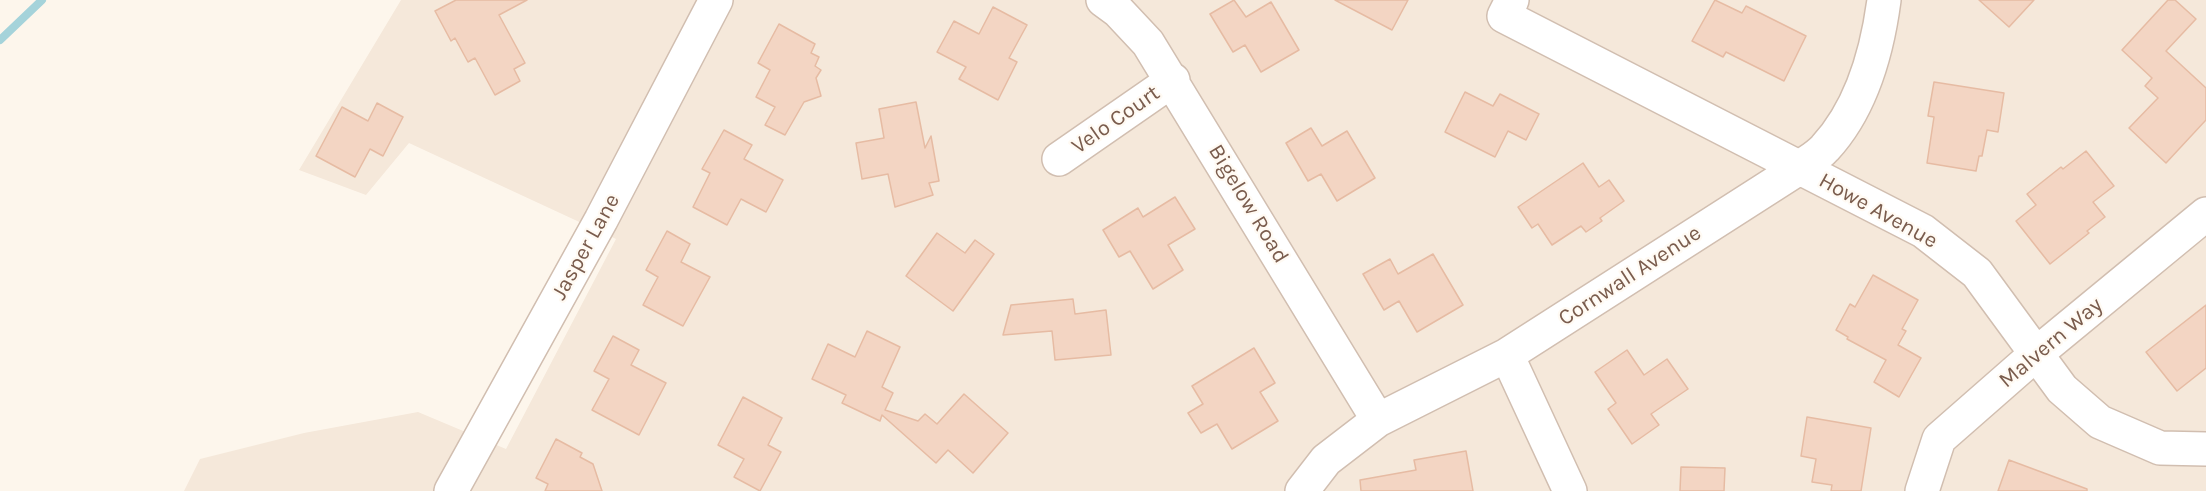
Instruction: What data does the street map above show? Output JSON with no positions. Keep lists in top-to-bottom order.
{
  "streets": {
    "street": [
      "Velo Court",
      "Bigelow Road",
      "Howe Avenue",
      "Jasper Lane",
      "Cornwall Avenue",
      "Malvern Way"
    ]
  },
  "crossings": [
    ["Velo Court", "Bigelow Road"],
    ["Bigelow Road", "Cornwall Avenue"],
    ["Howe Avenue", "Cornwall Avenue"],
    ["Howe Avenue", "Malvern Way"]
  ]
}
